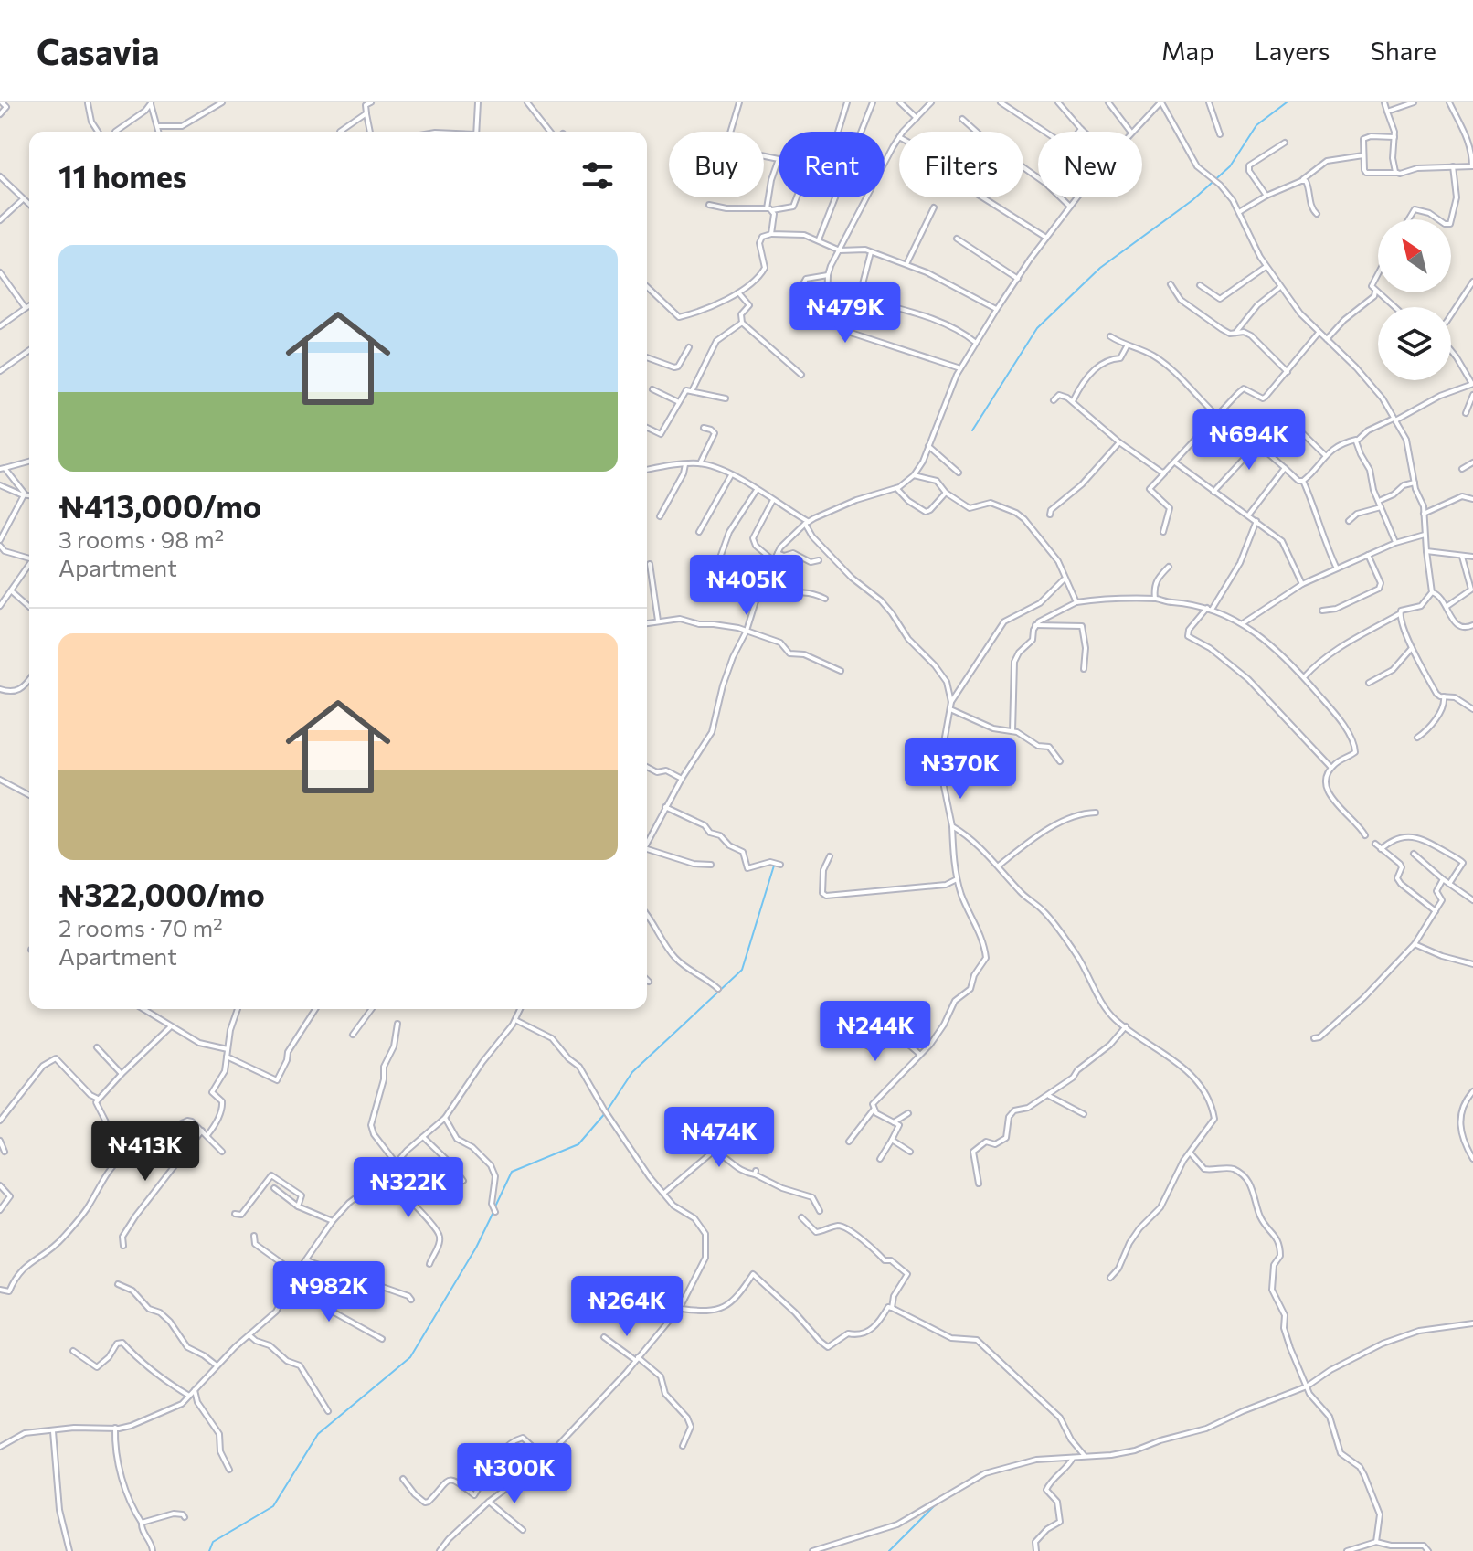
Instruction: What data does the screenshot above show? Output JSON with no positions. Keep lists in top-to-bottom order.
{
  "north": "top left",
  "page": {
    "header": "Casavia",
    "nav": ["Map", "Layers", "Share"],
    "chip": [
      "Buy",
      "Rent",
      "Filters",
      "New"
    ],
    "heading": "11 homes",
    "list": [
      {
        "name": "₦413,000/mo",
        "note": "3 rooms · 98 m² · Apartment"
      },
      {
        "name": "₦322,000/mo",
        "note": "2 rooms · 70 m² · Apartment"
      }
    ],
    "price": [
      "₦479K",
      "₦694K",
      "₦405K",
      "₦370K",
      "₦244K",
      "₦474K",
      "₦413K",
      "₦322K",
      "₦982K",
      "₦264K",
      "₦300K"
    ]
  }
}
